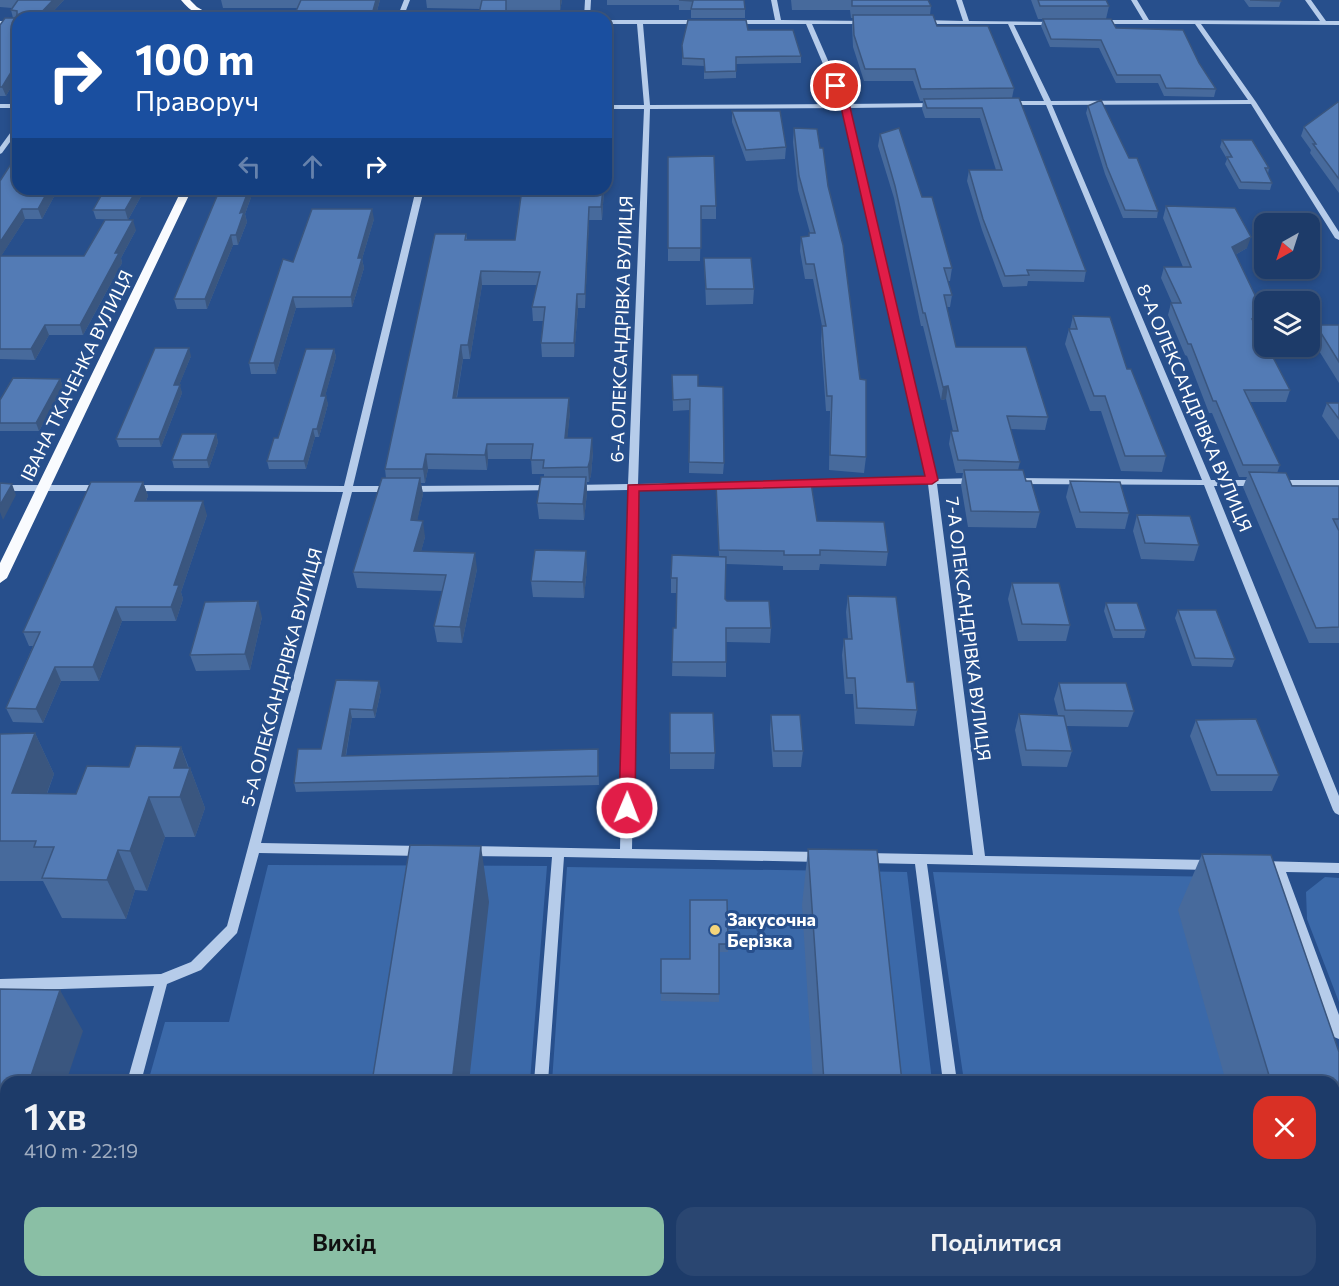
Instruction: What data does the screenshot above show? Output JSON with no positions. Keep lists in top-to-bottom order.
{
  "streets": {
    "main road": ["ІВАНА ТКАЧЕНКА ВУЛИЦЯ"],
    "street": [
      "6-А ОЛЕКСАНДРІВКА ВУЛИЦЯ",
      "8-А ОЛЕКСАНДРІВКА ВУЛИЦЯ",
      "7-А ОЛЕКСАНДРІВКА ВУЛИЦЯ",
      "5-А ОЛЕКСАНДРІВКА ВУЛИЦЯ"
    ]
  },
  "places": ["Закусочна Берізка"],
  "north": "bottom left",
  "page": {
    "turn": ["100 m", "Праворуч"],
    "heading": ["1 хв", "410 m · 22:19"],
    "buttons": ["Вихід", "Поділитися"]
  }
}
